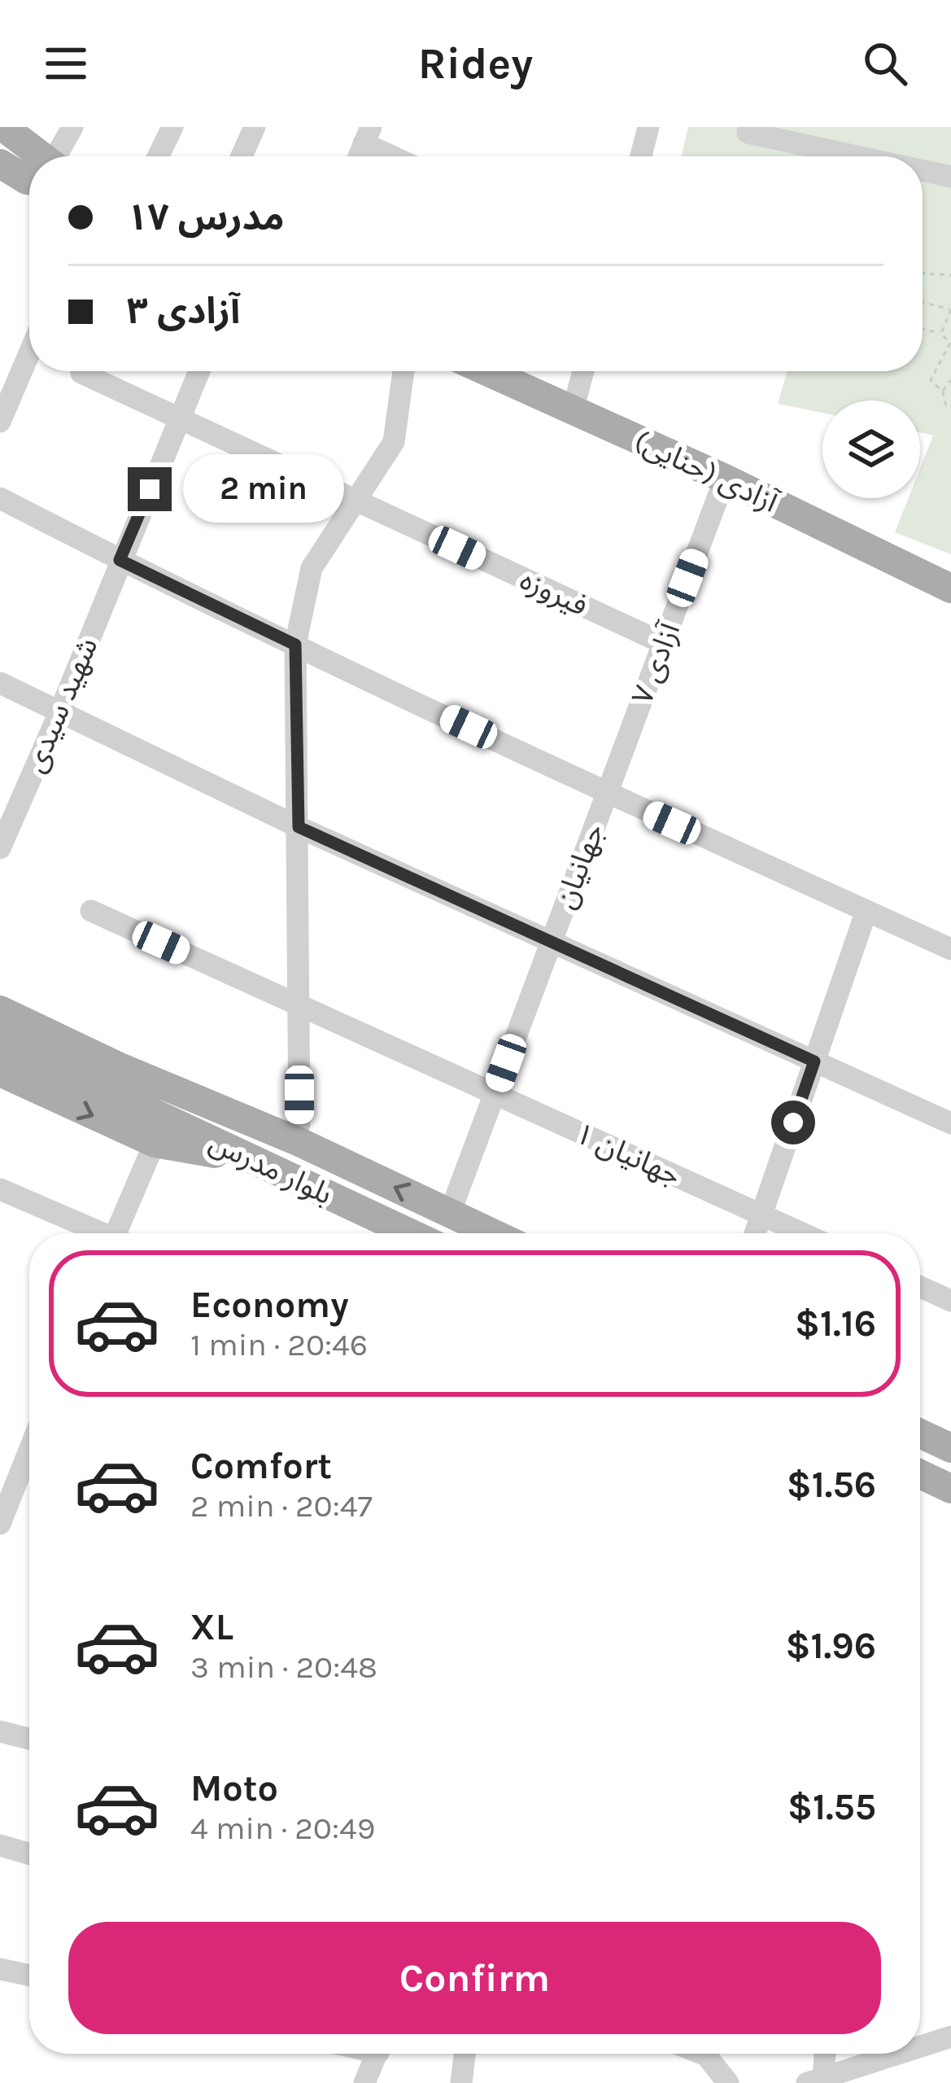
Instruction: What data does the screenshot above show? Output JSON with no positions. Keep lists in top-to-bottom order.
{
  "streets": {
    "main road": ["آزادی (حنایی)", "بلوار مدرس"],
    "street": [
      "فیروزه",
      "آزادی ۷",
      "شهید سیدی",
      "جهانیان",
      "جهانیان ۱"
    ]
  },
  "crossings": [
    ["آزادی (حنایی)", "آزادی ۷"],
    ["فیروزه", "آزادی ۷"],
    ["فیروزه", "شهید سیدی"],
    ["آزادی ۷", "جهانیان"],
    ["جهانیان", "جهانیان ۱"],
    ["جهانیان", "بلوار مدرس"]
  ],
  "page": {
    "header": "Ridey",
    "banner": ["مدرس ۱۷", "آزادی ۳"],
    "bubble": "2 min",
    "list": [
      {
        "name": "Economy",
        "note": "1 min · 20:46",
        "value": "$1.16"
      },
      {
        "name": "Comfort",
        "note": "2 min · 20:47",
        "value": "$1.56"
      },
      {
        "name": "XL",
        "note": "3 min · 20:48",
        "value": "$1.96"
      },
      {
        "name": "Moto",
        "note": "4 min · 20:49",
        "value": "$1.55"
      }
    ],
    "buttons": "Confirm"
  }
}
